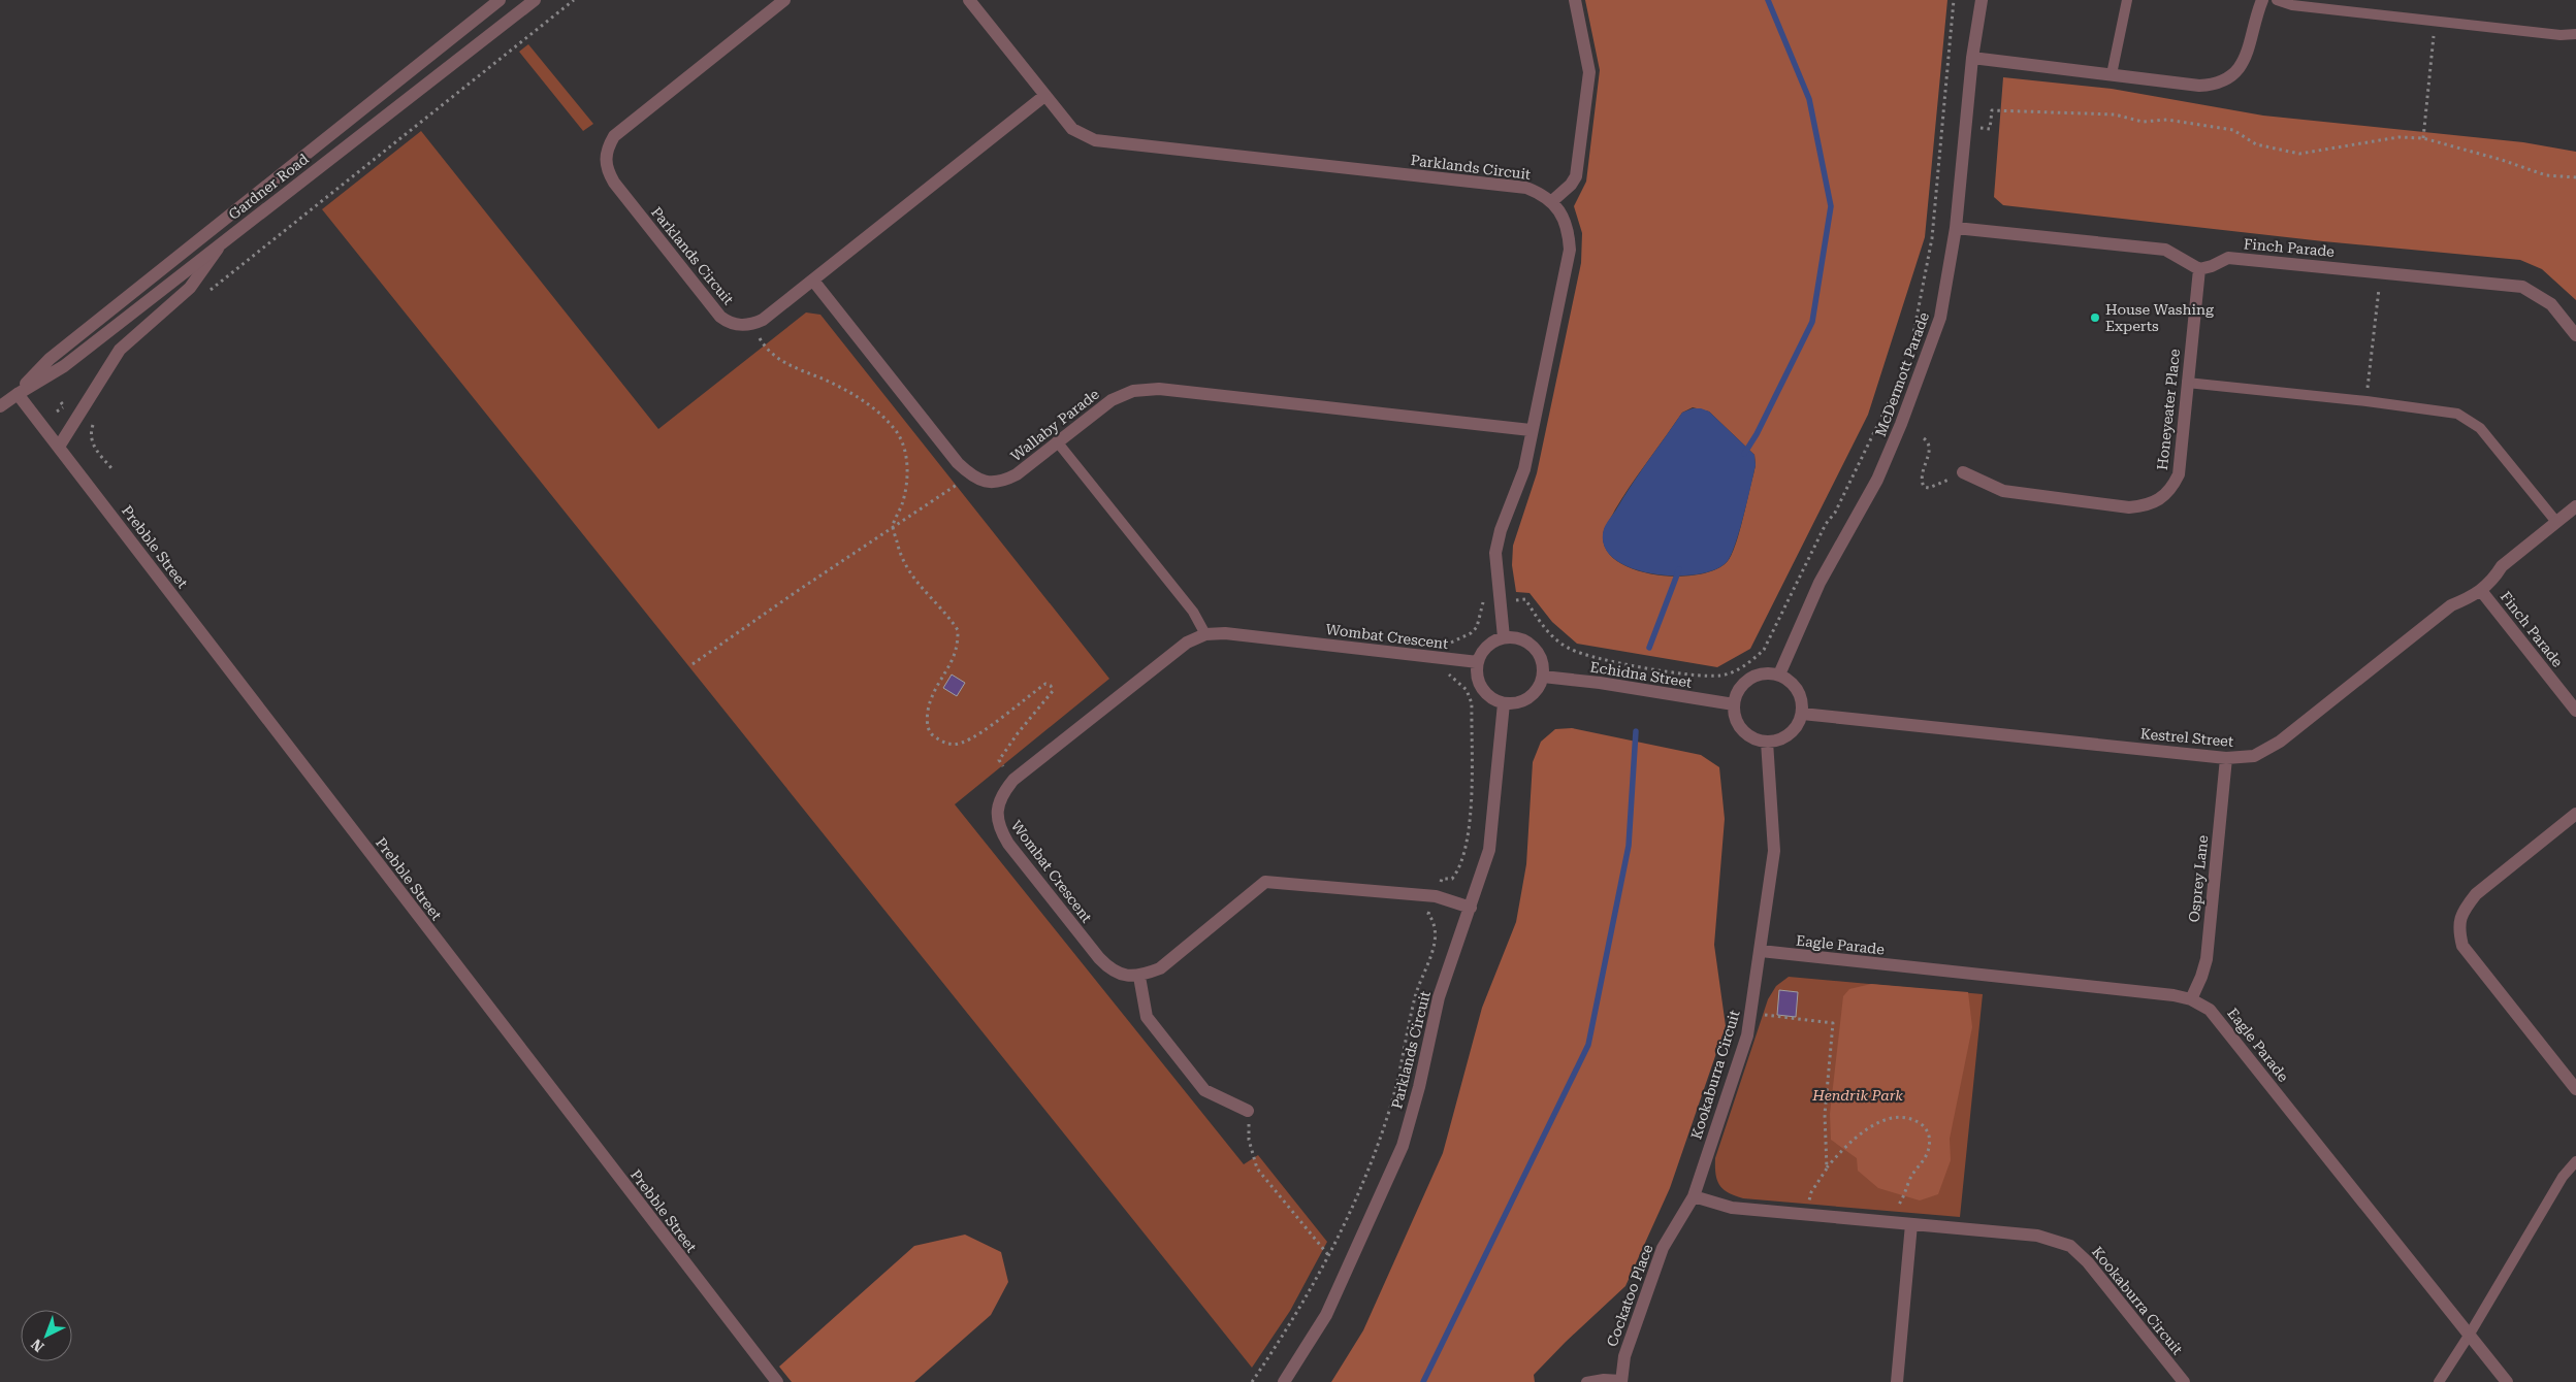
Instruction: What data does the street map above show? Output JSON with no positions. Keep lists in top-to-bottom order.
{
  "streets": {
    "street": [
      "Parklands Circuit",
      "Gardner Road",
      "Finch Parade",
      "McDermott Parade",
      "Honeyeater Place",
      "Wallaby Parade",
      "Prebble Street",
      "Wombat Crescent",
      "Echidna Street",
      "Kestrel Street",
      "Osprey Lane",
      "Eagle Parade",
      "Kookaburra Circuit",
      "Cockatoo Place"
    ]
  },
  "crossings": [
    ["Parklands Circuit", "Wombat Crescent"],
    ["Parklands Circuit", "Echidna Street"],
    ["Gardner Road", "Prebble Street"],
    ["Finch Parade", "Honeyeater Place"],
    ["Finch Parade", "Kestrel Street"],
    ["McDermott Parade", "Echidna Street"],
    ["McDermott Parade", "Kestrel Street"],
    ["McDermott Parade", "Kookaburra Circuit"],
    ["Wombat Crescent", "Echidna Street"],
    ["Echidna Street", "Kestrel Street"],
    ["Echidna Street", "Kookaburra Circuit"],
    ["Kestrel Street", "Osprey Lane"],
    ["Kestrel Street", "Kookaburra Circuit"],
    ["Osprey Lane", "Eagle Parade"],
    ["Eagle Parade", "Kookaburra Circuit"],
    ["Kookaburra Circuit", "Cockatoo Place"]
  ],
  "parks": ["Hendrik Park"],
  "places": ["House Washing Experts"],
  "north": "bottom left"
}
